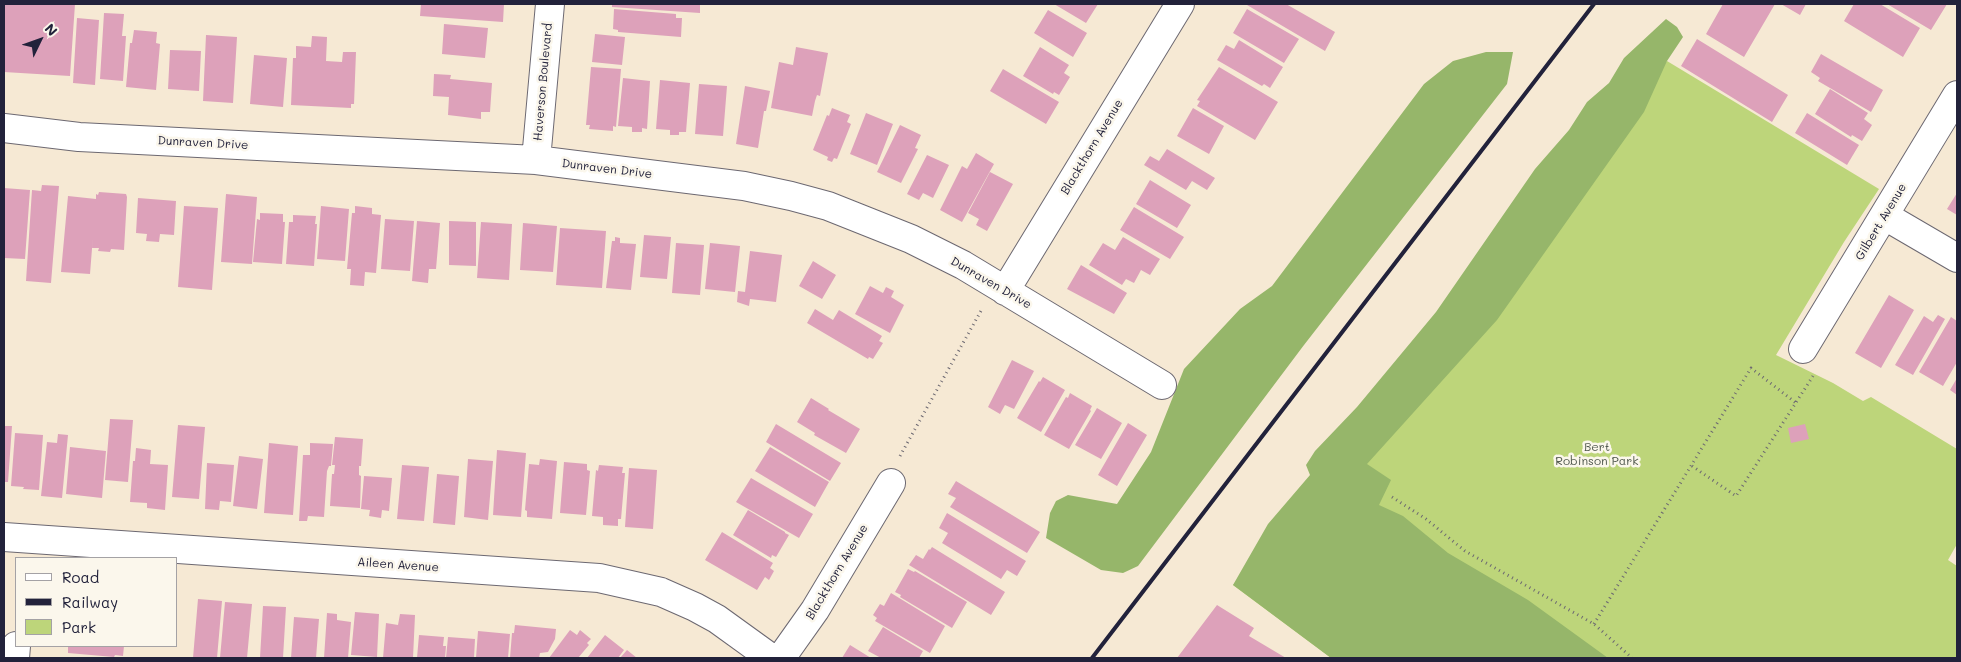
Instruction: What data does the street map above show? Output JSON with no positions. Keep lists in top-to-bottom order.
{
  "streets": {
    "street": [
      "Haverson Boulevard",
      "Dunraven Drive",
      "Blackthorn Avenue",
      "Gilbert Avenue",
      "Aileen Avenue"
    ]
  },
  "crossings": [
    ["Haverson Boulevard", "Dunraven Drive"],
    ["Dunraven Drive", "Blackthorn Avenue"]
  ],
  "parks": ["Bert Robinson Park"],
  "legend": ["Road", "Railway", "Park"],
  "north": "top right"
}
